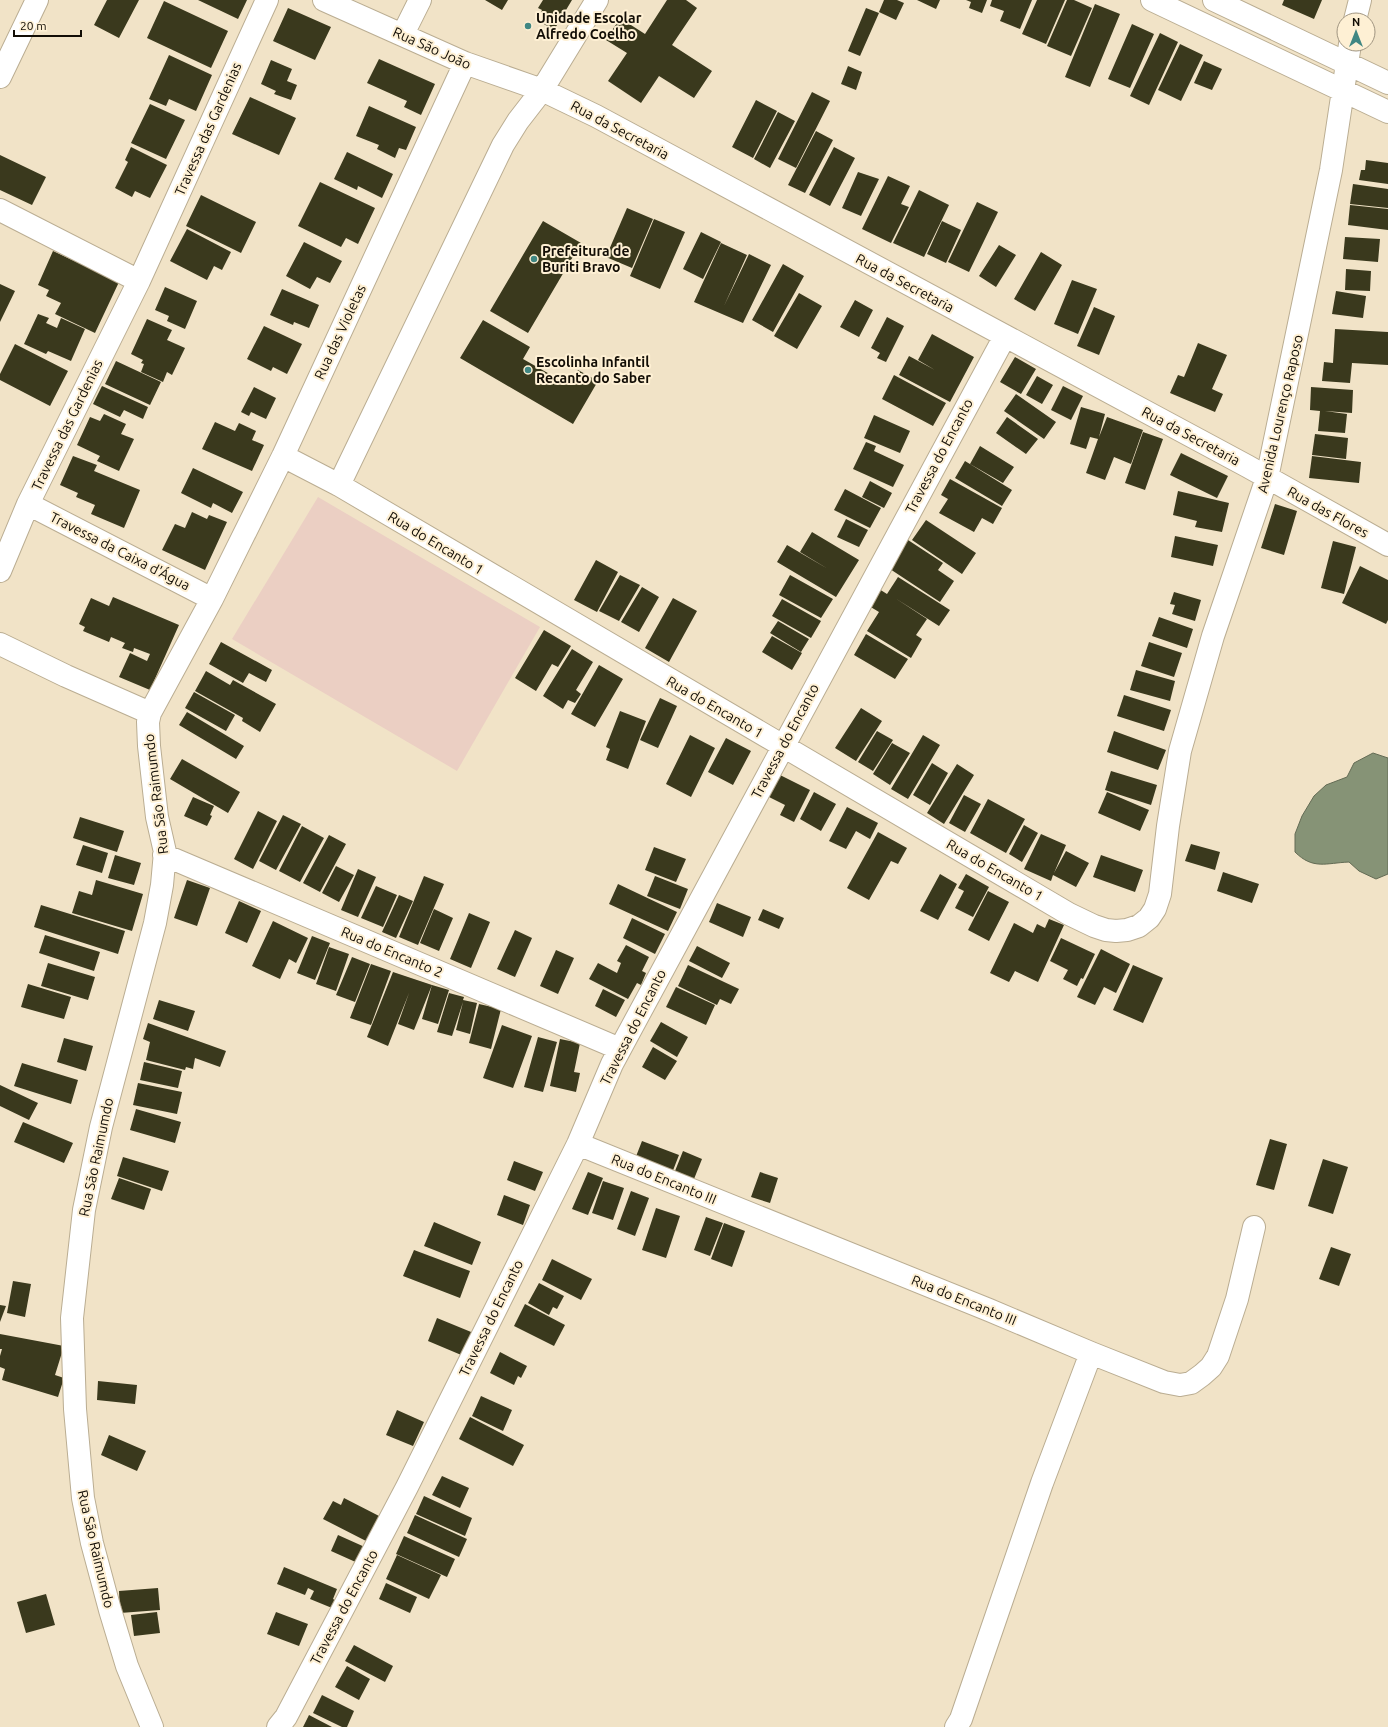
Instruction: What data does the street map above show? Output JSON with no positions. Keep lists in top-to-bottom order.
{
  "streets": {
    "street": [
      "Rua São João",
      "Travessa das Gardenias",
      "Rua da Secretaria",
      "Rua das Violetas",
      "Avenida Lourenço Raposo",
      "Travessa do Encanto",
      "Rua das Flores",
      "Rua do Encanto 1",
      "Travessa da Caixa d'Água",
      "Rua São Raimumdo",
      "Rua do Encanto 2",
      "Rua do Encanto III"
    ]
  },
  "crossings": [
    ["Rua São João", "Rua da Secretaria"],
    ["Rua São João", "Rua das Violetas"],
    ["Travessa das Gardenias", "Travessa da Caixa d'Água"],
    ["Rua da Secretaria", "Avenida Lourenço Raposo"],
    ["Rua da Secretaria", "Travessa do Encanto"],
    ["Rua da Secretaria", "Rua das Flores"],
    ["Rua das Violetas", "Rua do Encanto 1"],
    ["Rua das Violetas", "Travessa da Caixa d'Água"],
    ["Rua das Violetas", "Rua São Raimumdo"],
    ["Avenida Lourenço Raposo", "Rua das Flores"],
    ["Avenida Lourenço Raposo", "Rua do Encanto 1"],
    ["Travessa do Encanto", "Rua do Encanto 1"],
    ["Travessa do Encanto", "Rua do Encanto 2"],
    ["Travessa do Encanto", "Rua do Encanto III"],
    ["Travessa da Caixa d'Água", "Rua São Raimumdo"],
    ["Rua São Raimumdo", "Rua do Encanto 2"]
  ],
  "places": ["Unidade Escolar Alfredo Coelho", "Prefeitura de Buriti Bravo", "Escolinha Infantil Recanto do Saber"],
  "scale_bar": "20 m",
  "north": "top"
}
